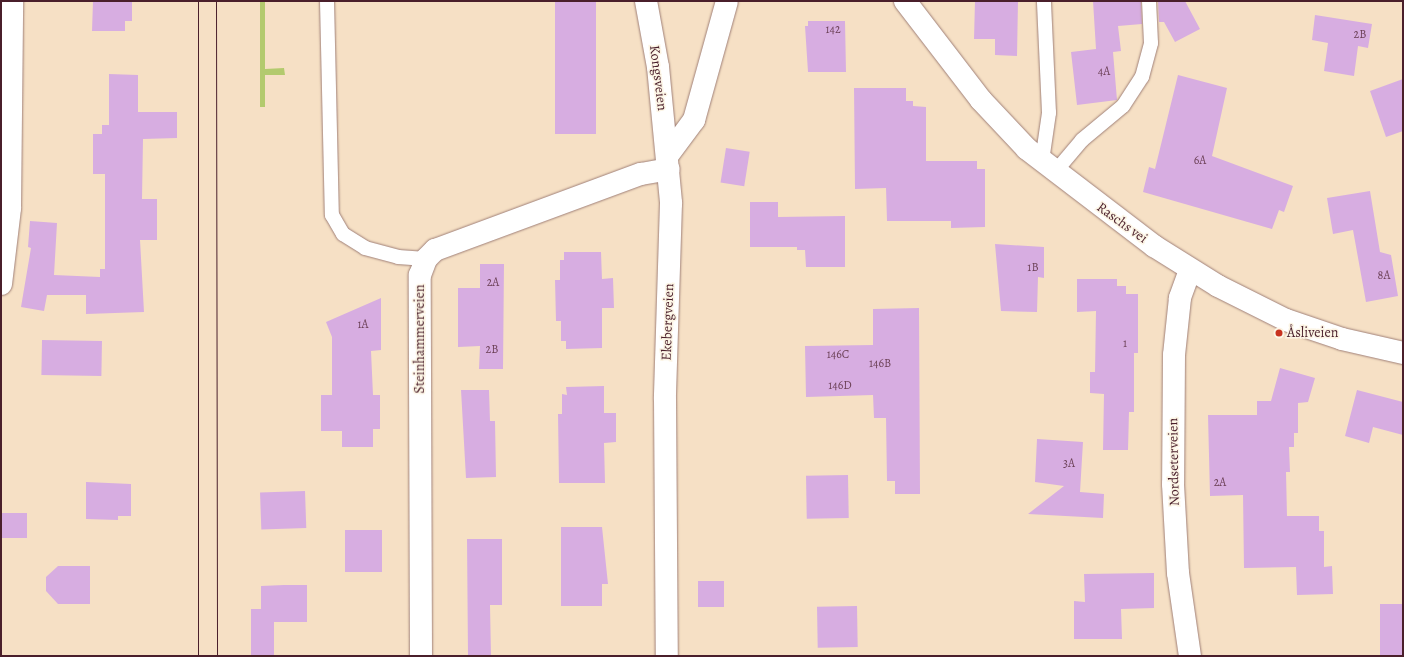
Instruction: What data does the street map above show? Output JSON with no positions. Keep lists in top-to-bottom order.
{
  "streets": {
    "street": [
      "Kongsveien",
      "Raschs vei",
      "Ekebergveien",
      "Steinhammerveien",
      "Nordseterveien"
    ]
  },
  "crossings": [
    ["Kongsveien", "Ekebergveien"],
    ["Raschs vei", "Nordseterveien"]
  ],
  "places": ["Åsliveien"],
  "house_numbers": [
    "142",
    "2B",
    "4A",
    "6A",
    "1B",
    "8A",
    "2A",
    "1A",
    "1",
    "2B",
    "146C",
    "146B",
    "146D",
    "3A",
    "2A"
  ]
}
